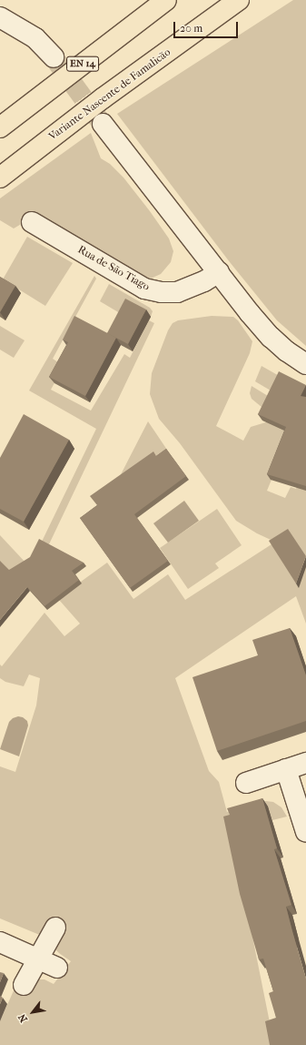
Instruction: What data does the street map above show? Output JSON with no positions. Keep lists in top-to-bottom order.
{
  "streets": {
    "highway": ["EN 14", "Variante Nascente de Famalicão"],
    "street": ["Rua de São Tiago"]
  },
  "scale_bar": "20 m",
  "north": "bottom left"
}
